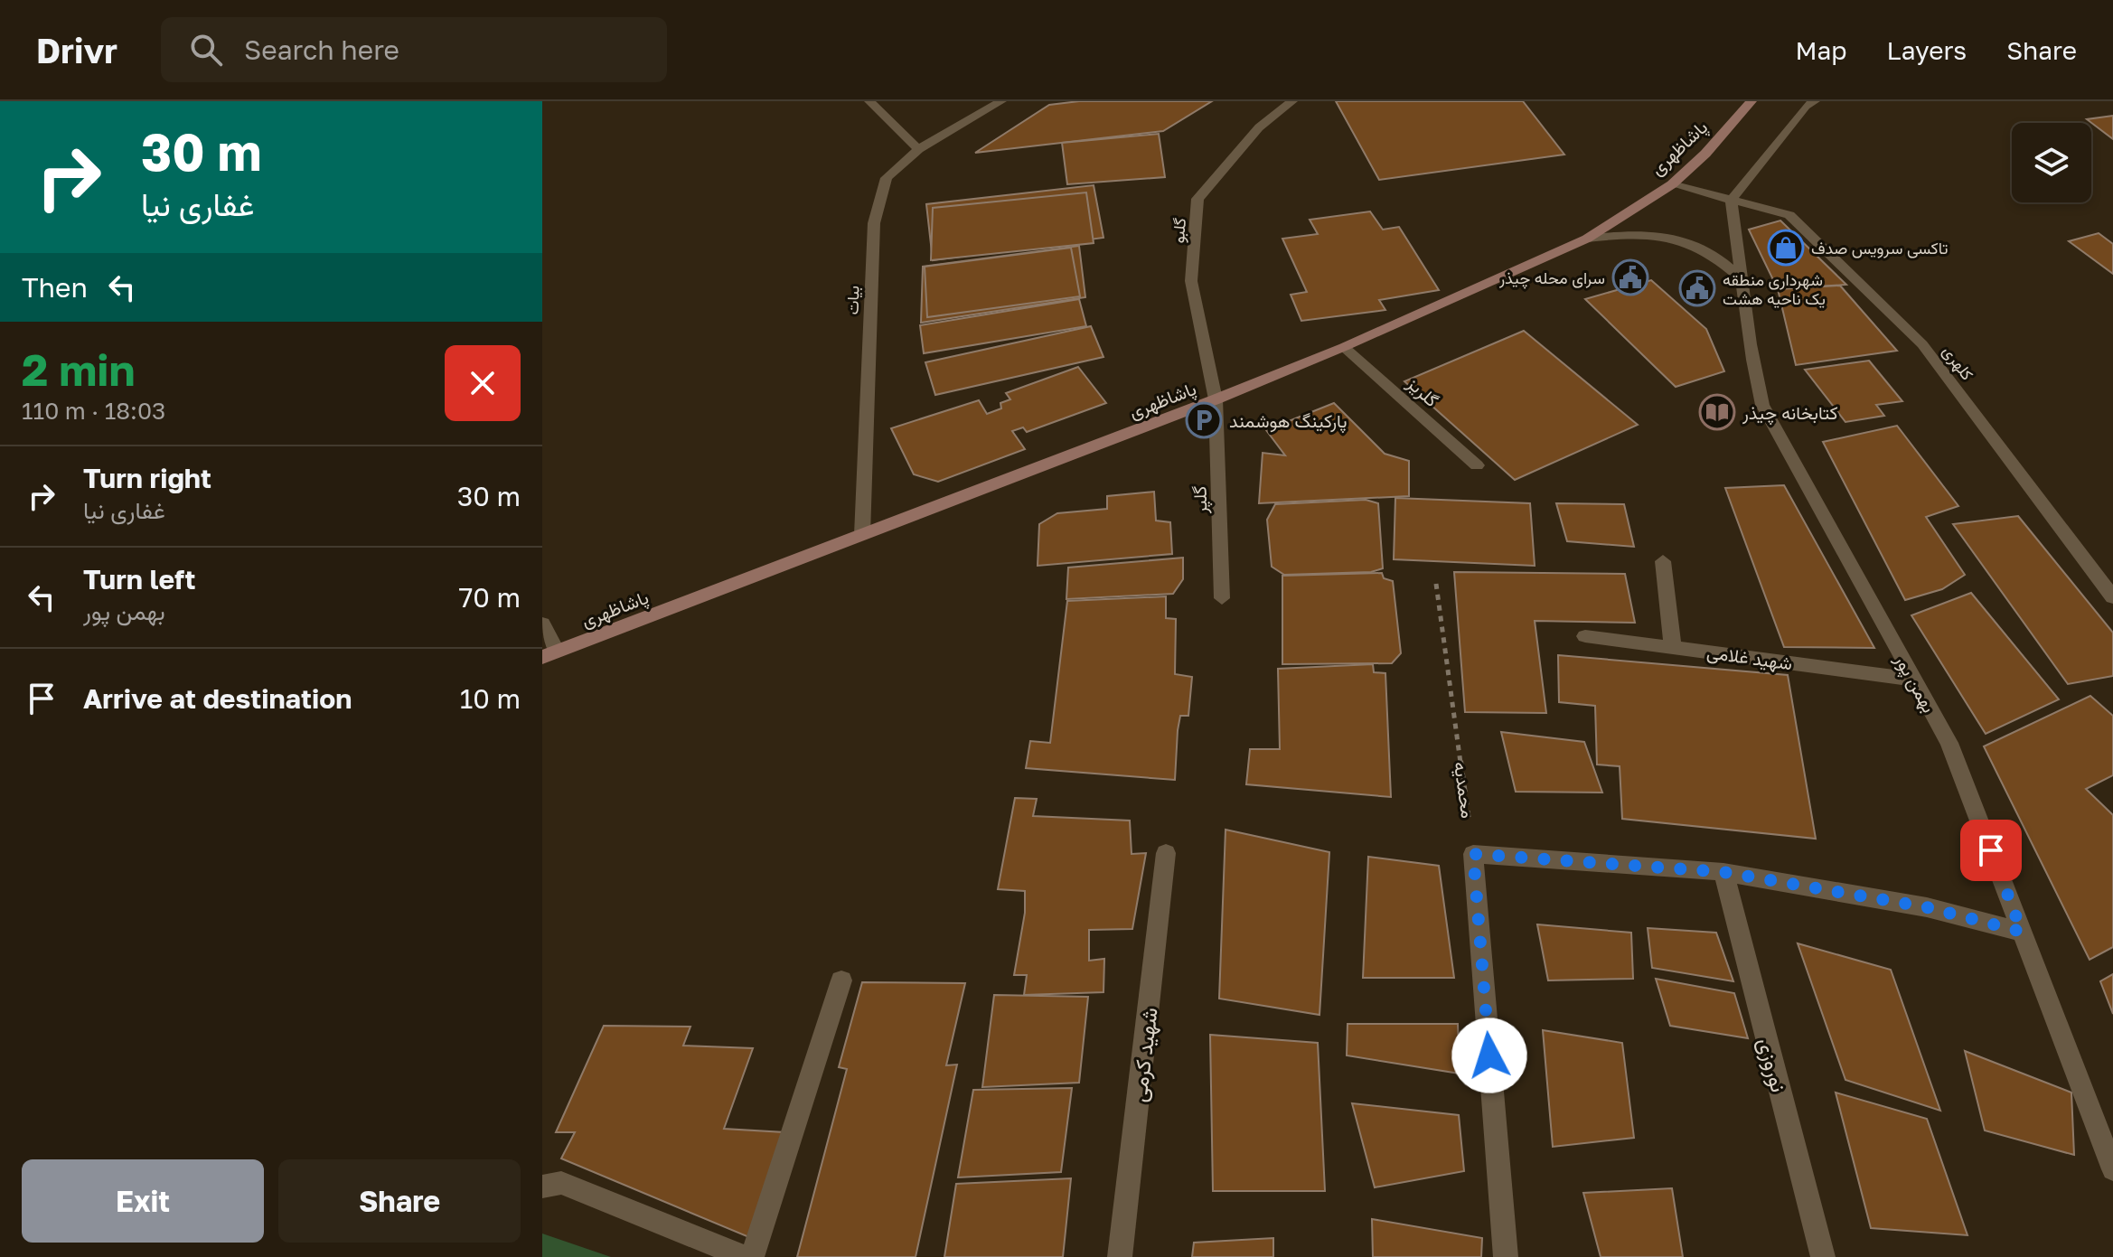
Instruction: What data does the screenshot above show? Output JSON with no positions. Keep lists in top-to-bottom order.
{
  "streets": {
    "main road": ["پاشاظهری"],
    "street": [
      "گلبو",
      "بیات",
      "کلهری",
      "گلریز",
      "گلپر",
      "شهید غلامی",
      "بهمن پور",
      "شهید کرمی",
      "نوروزی"
    ],
    "path": ["محمدیه"]
  },
  "crossings": [
    ["پاشاظهری", "گلبو"],
    ["پاشاظهری", "بیات"],
    ["پاشاظهری", "کلهری"],
    ["پاشاظهری", "گلریز"],
    ["پاشاظهری", "گلپر"],
    ["گلبو", "گلپر"],
    ["کلهری", "بهمن پور"],
    ["شهید غلامی", "بهمن پور"]
  ],
  "places": {
    "shop": ["تاکسی سرویس صدف"],
    "public building": ["سرای محله چیذر", "شهرداری منطقه یک ناحیه هشت"],
    "library": ["کتابخانه چیذر"],
    "parking": ["پارکینگ هوشمند"]
  },
  "page": {
    "header": "Drivr",
    "search": "Search here",
    "nav": ["Map", "Layers", "Share"],
    "turn": ["30 m", "غفاری نیا"],
    "then": "Then",
    "heading": ["2 min", "110 m · 18:03"],
    "list": [
      {
        "name": "Turn right",
        "note": "غفاری نیا",
        "value": "30 m"
      },
      {
        "name": "Turn left",
        "note": "بهمن پور",
        "value": "70 m"
      },
      {
        "name": "Arrive at destination",
        "value": "10 m"
      }
    ],
    "buttons": ["Exit", "Share"]
  }
}
